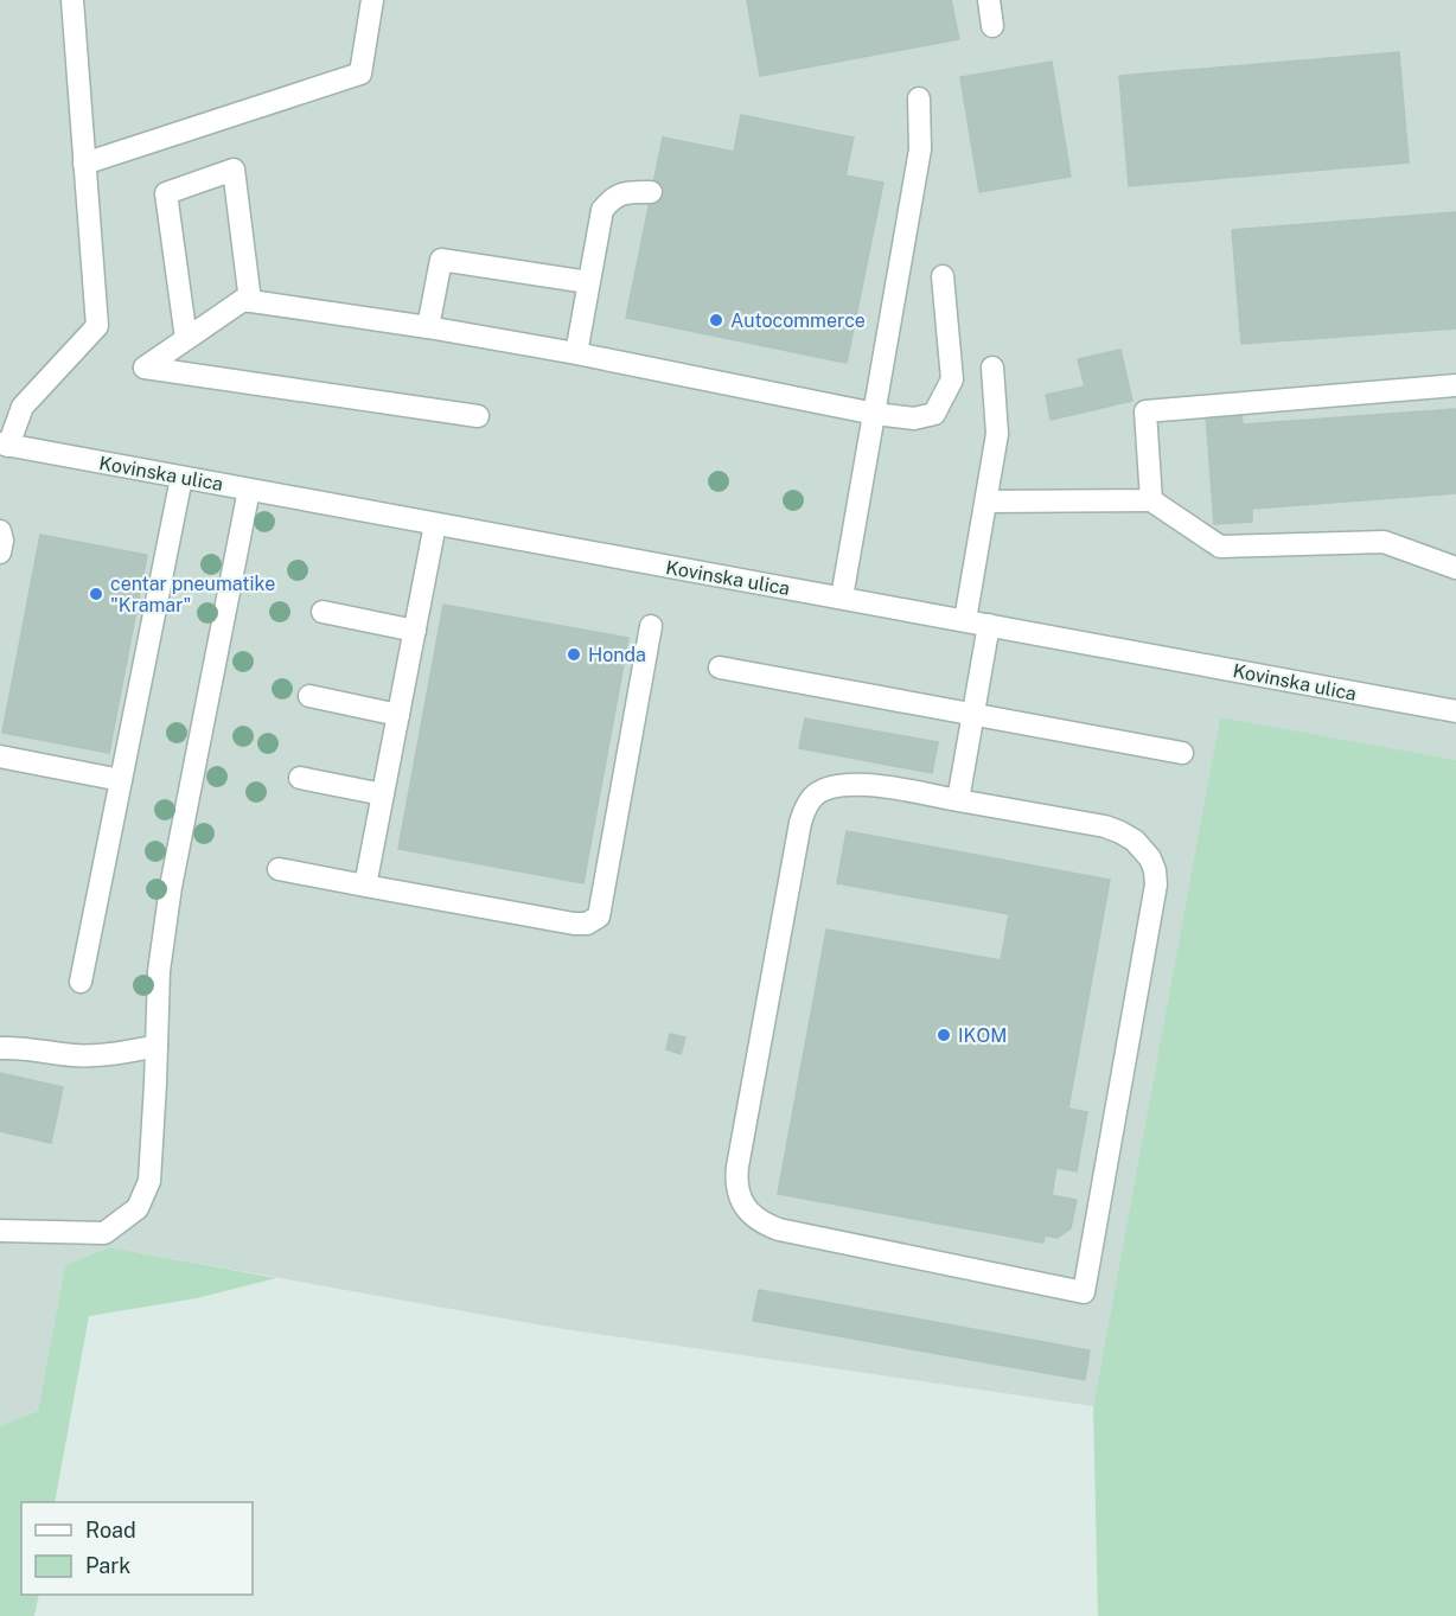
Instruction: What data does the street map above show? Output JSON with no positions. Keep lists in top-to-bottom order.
{
  "streets": {
    "street": ["Kovinska ulica"]
  },
  "places": [
    "Autocommerce",
    "centar pneumatike \"Kramar\"",
    "Honda",
    "IKOM"
  ],
  "legend": ["Road", "Park"]
}
